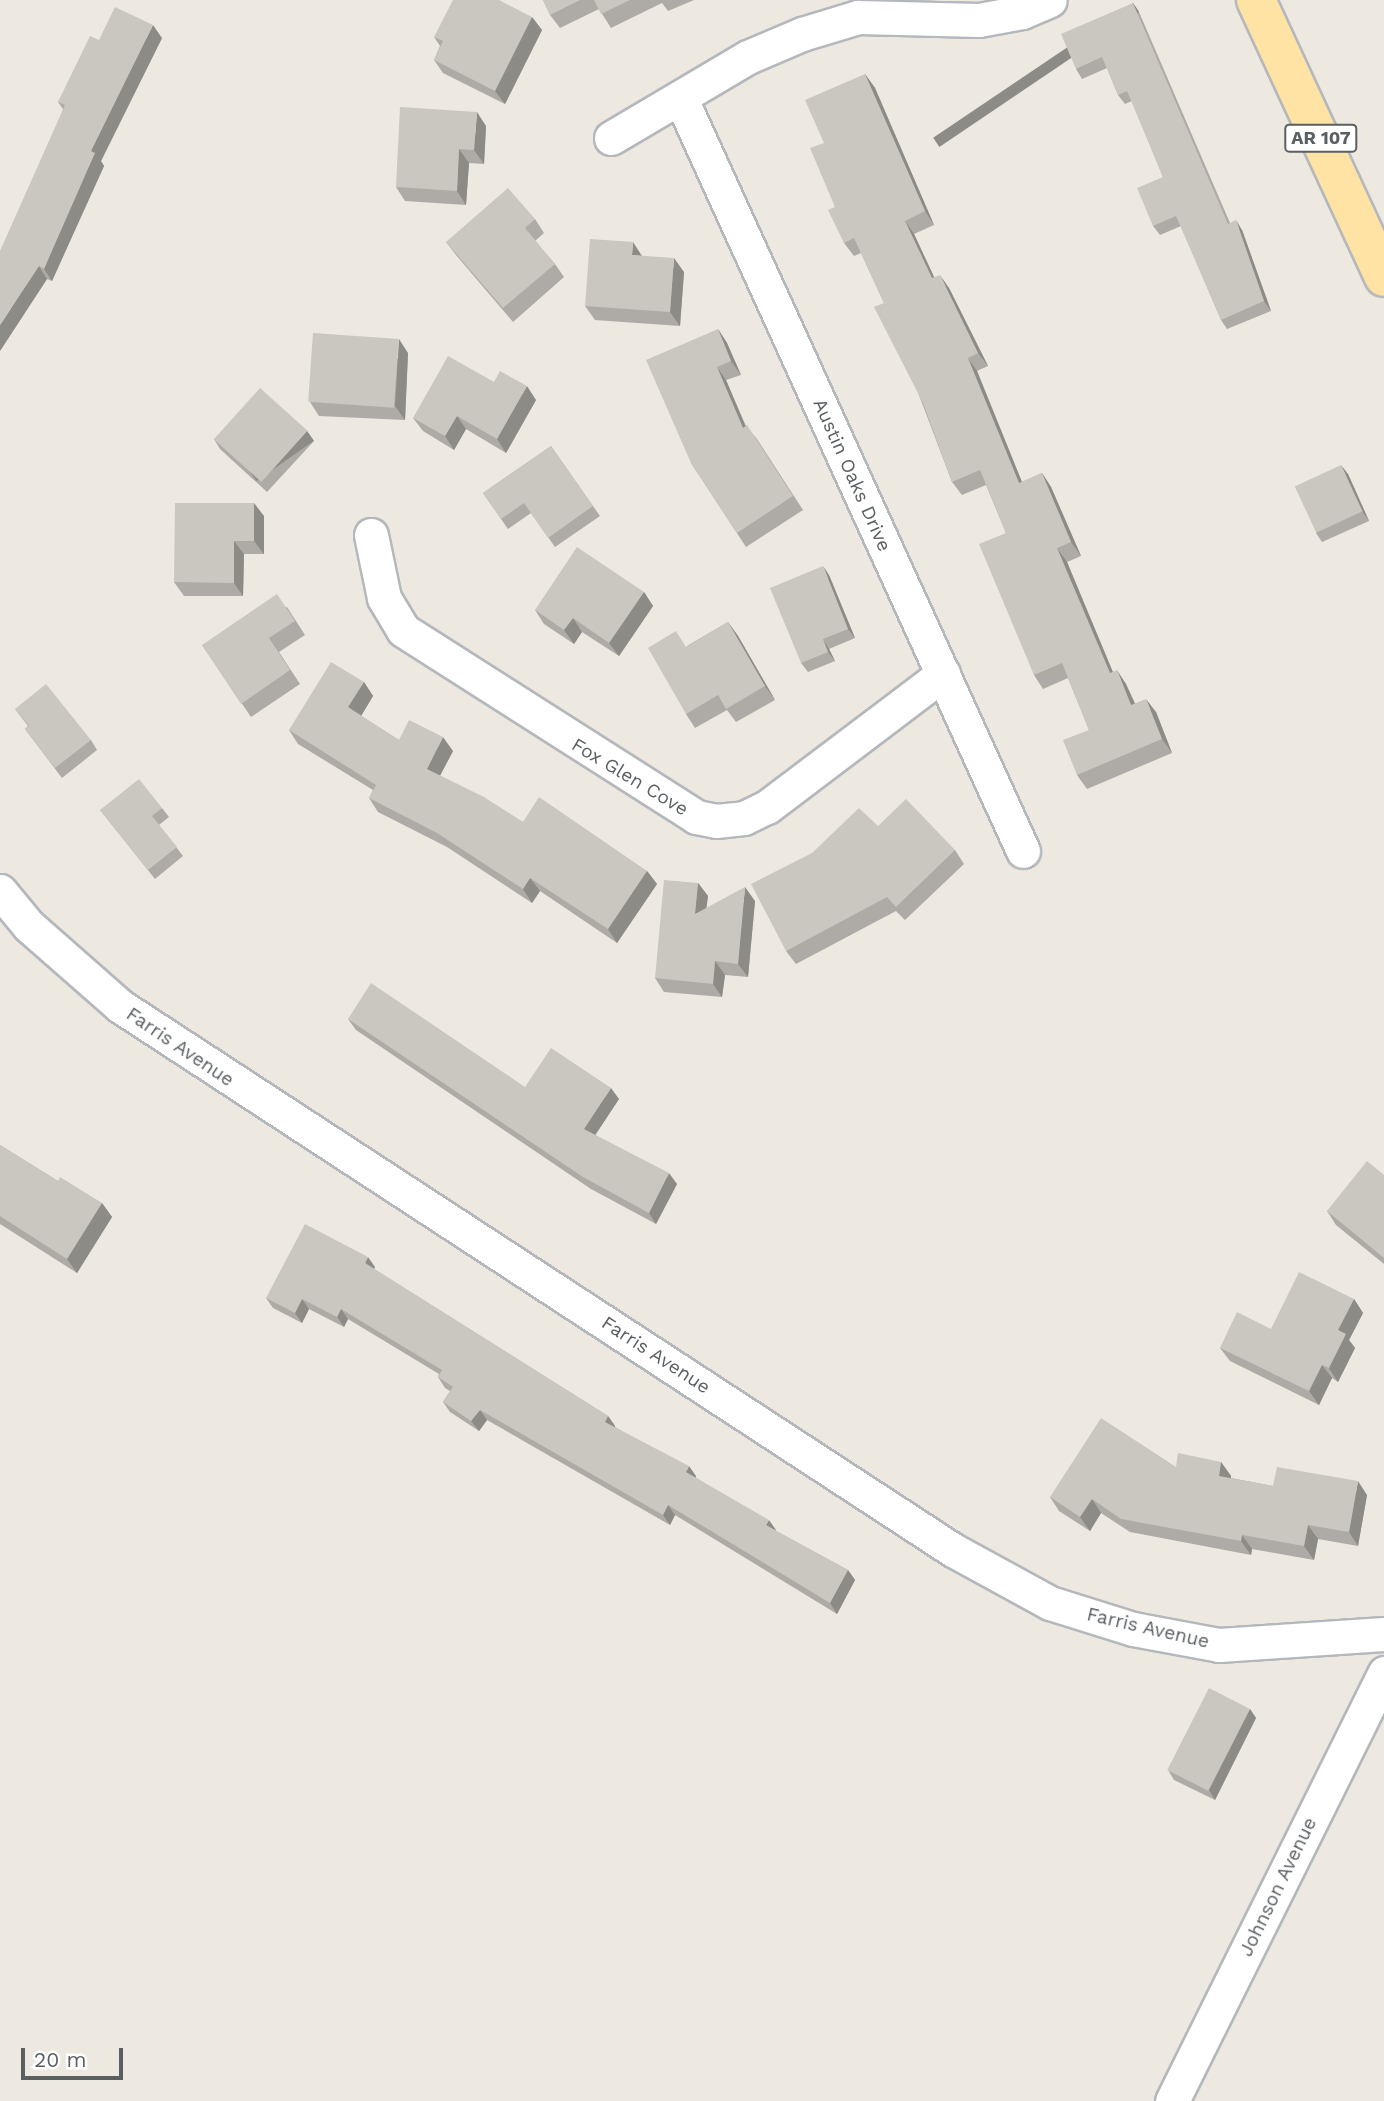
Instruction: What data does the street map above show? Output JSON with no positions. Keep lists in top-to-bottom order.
{
  "streets": {
    "main road": ["AR 107"],
    "street": [
      "Austin Oaks Drive",
      "Fox Glen Cove",
      "Farris Avenue",
      "Johnson Avenue"
    ]
  },
  "crossings": [
    ["Austin Oaks Drive", "Fox Glen Cove"]
  ],
  "scale_bar": "20 m"
}
